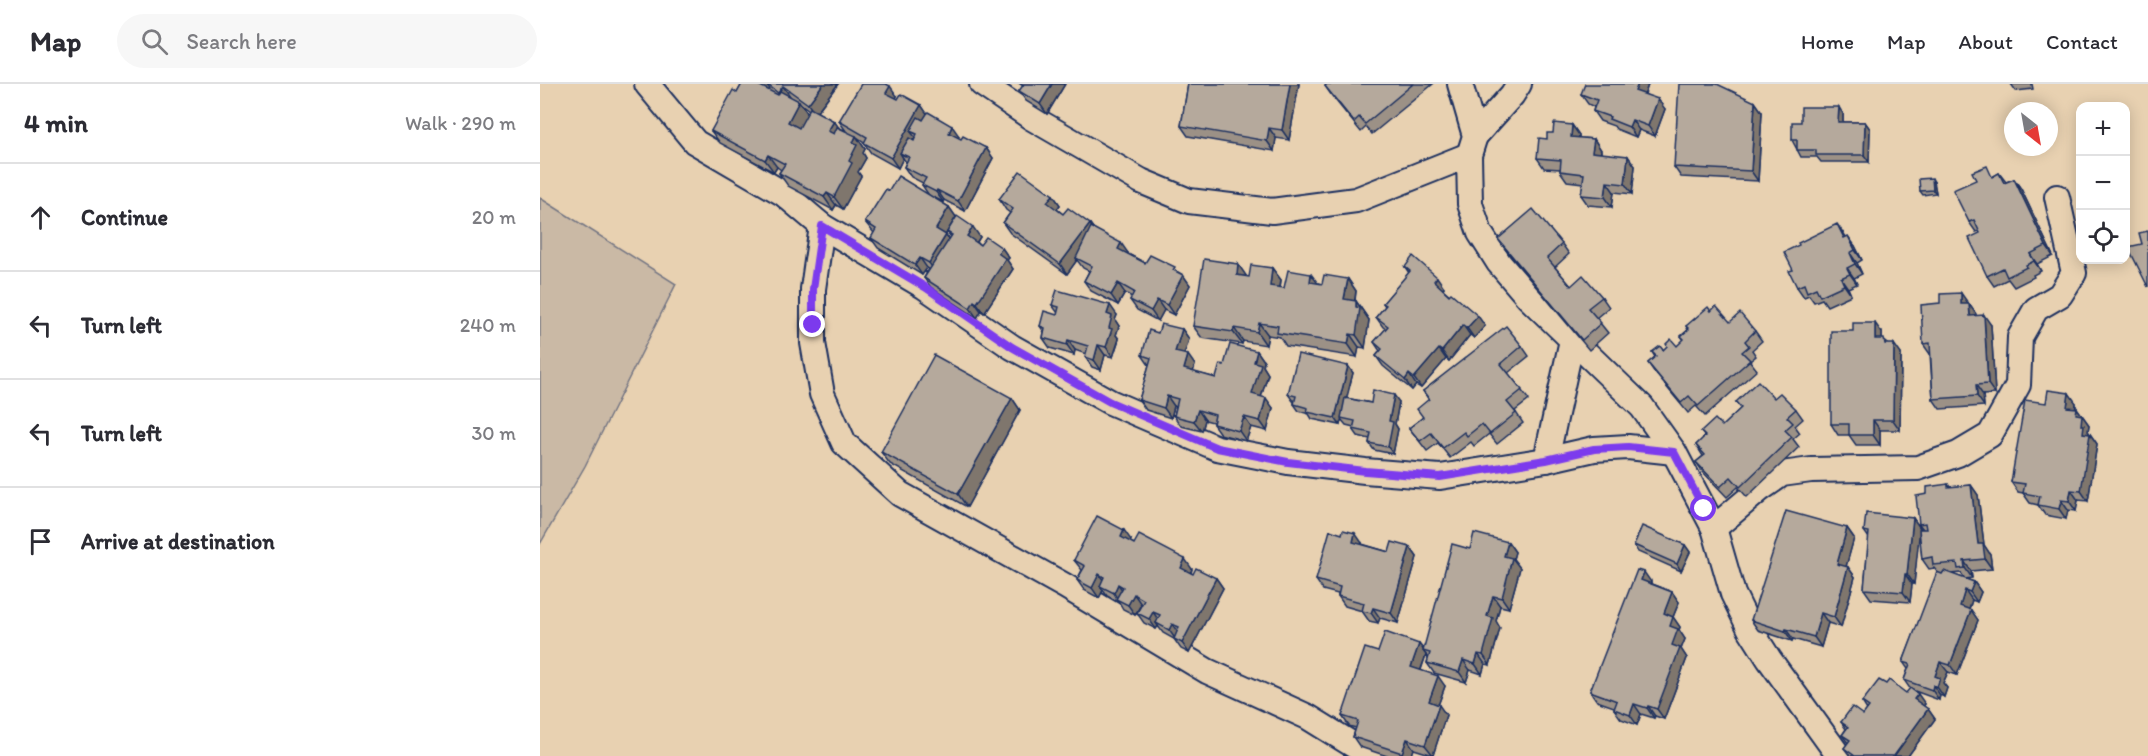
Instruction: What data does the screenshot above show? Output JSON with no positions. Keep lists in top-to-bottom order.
{
  "north": "bottom right",
  "page": {
    "header": "Map",
    "search": "Search here",
    "nav": [
      "Home",
      "Map",
      "About",
      "Contact"
    ],
    "heading": ["4 min", "Walk · 290 m"],
    "map_buttons": ["+", "−"],
    "list": [
      ["Continue", "20 m"],
      ["Turn left", "240 m"],
      ["Turn left", "30 m"],
      "Arrive at destination"
    ]
  }
}
